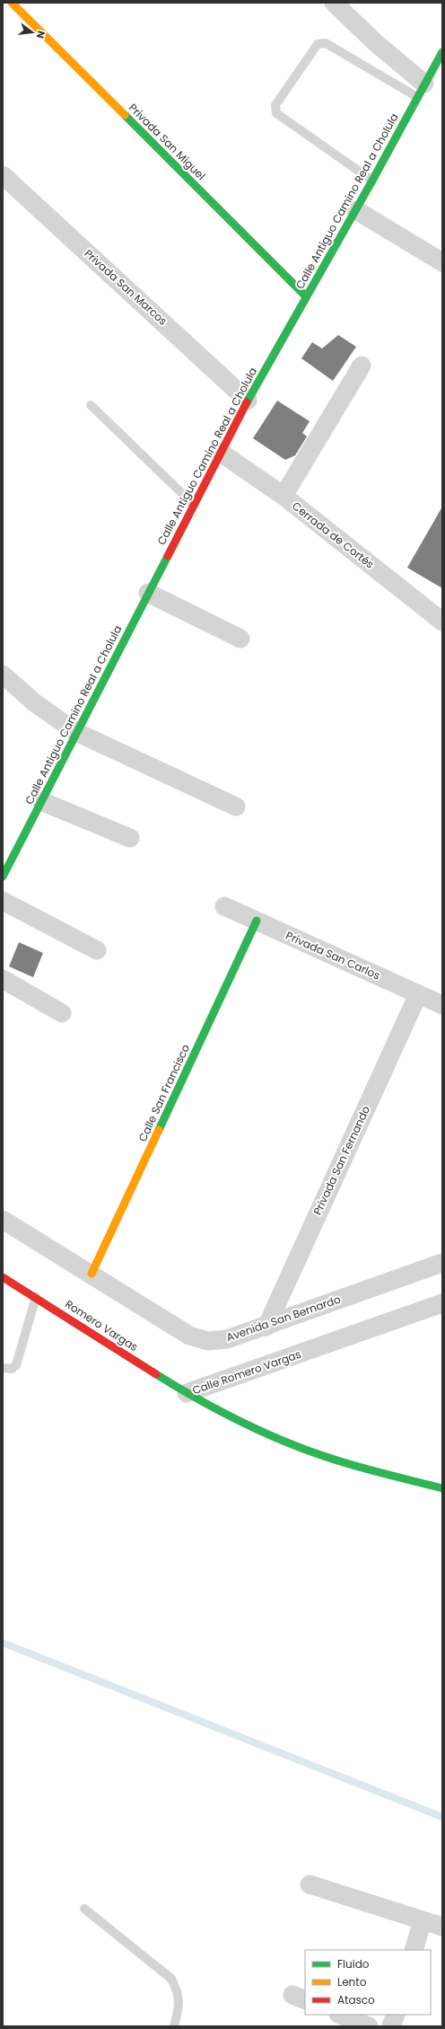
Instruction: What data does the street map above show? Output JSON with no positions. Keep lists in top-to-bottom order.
{
  "streets": {
    "street": [
      "Privada San Miguel",
      "Calle Antiguo Camino Real a Cholula",
      "Privada San Marcos",
      "Cerrada de Cortés",
      "Privada San Carlos",
      "Calle San Francisco",
      "Privada San Fernando",
      "Avenida San Bernardo",
      "Romero Vargas",
      "Calle Romero Vargas"
    ]
  },
  "crossings": [
    ["Privada San Miguel", "Calle Antiguo Camino Real a Cholula"],
    ["Calle Antiguo Camino Real a Cholula", "Privada San Marcos"],
    ["Calle Antiguo Camino Real a Cholula", "Cerrada de Cortés"],
    ["Privada San Carlos", "Calle San Francisco"],
    ["Privada San Carlos", "Privada San Fernando"],
    ["Calle San Francisco", "Avenida San Bernardo"],
    ["Privada San Fernando", "Avenida San Bernardo"],
    ["Romero Vargas", "Calle Romero Vargas"]
  ],
  "legend": ["Fluido", "Lento", "Atasco"],
  "north": "right"
}
